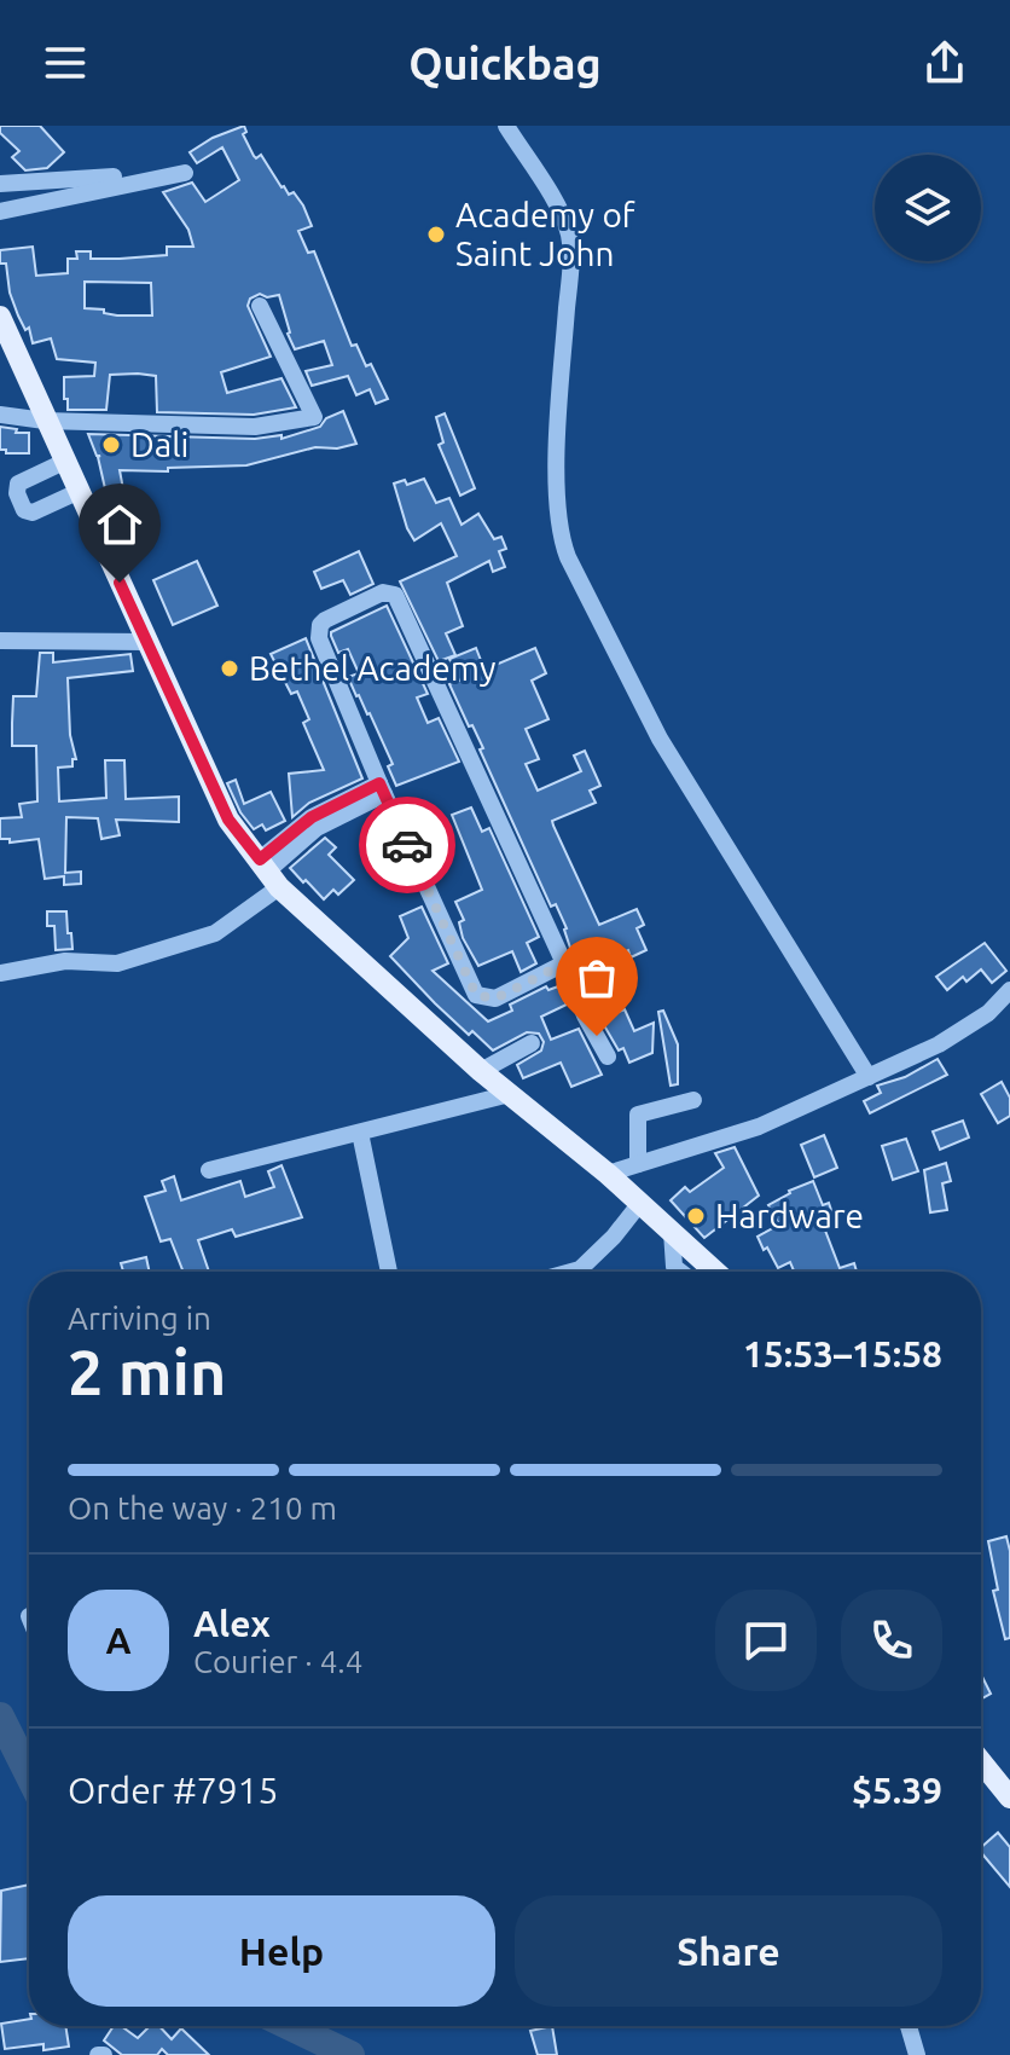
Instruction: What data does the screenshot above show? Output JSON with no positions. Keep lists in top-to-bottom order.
{
  "places": [
    "Academy of Saint John",
    "Dali",
    "Bethel Academy",
    "Hardware"
  ],
  "page": {
    "header": "Quickbag",
    "heading": ["2 min", "Arriving in", "15:53–15:58"],
    "panel": [
      "Alex",
      "Courier · 4.4",
      "Order #7915",
      "$5.39"
    ],
    "bar": "On the way · 210 m",
    "round": "A",
    "buttons": ["Help", "Share"]
  }
}
